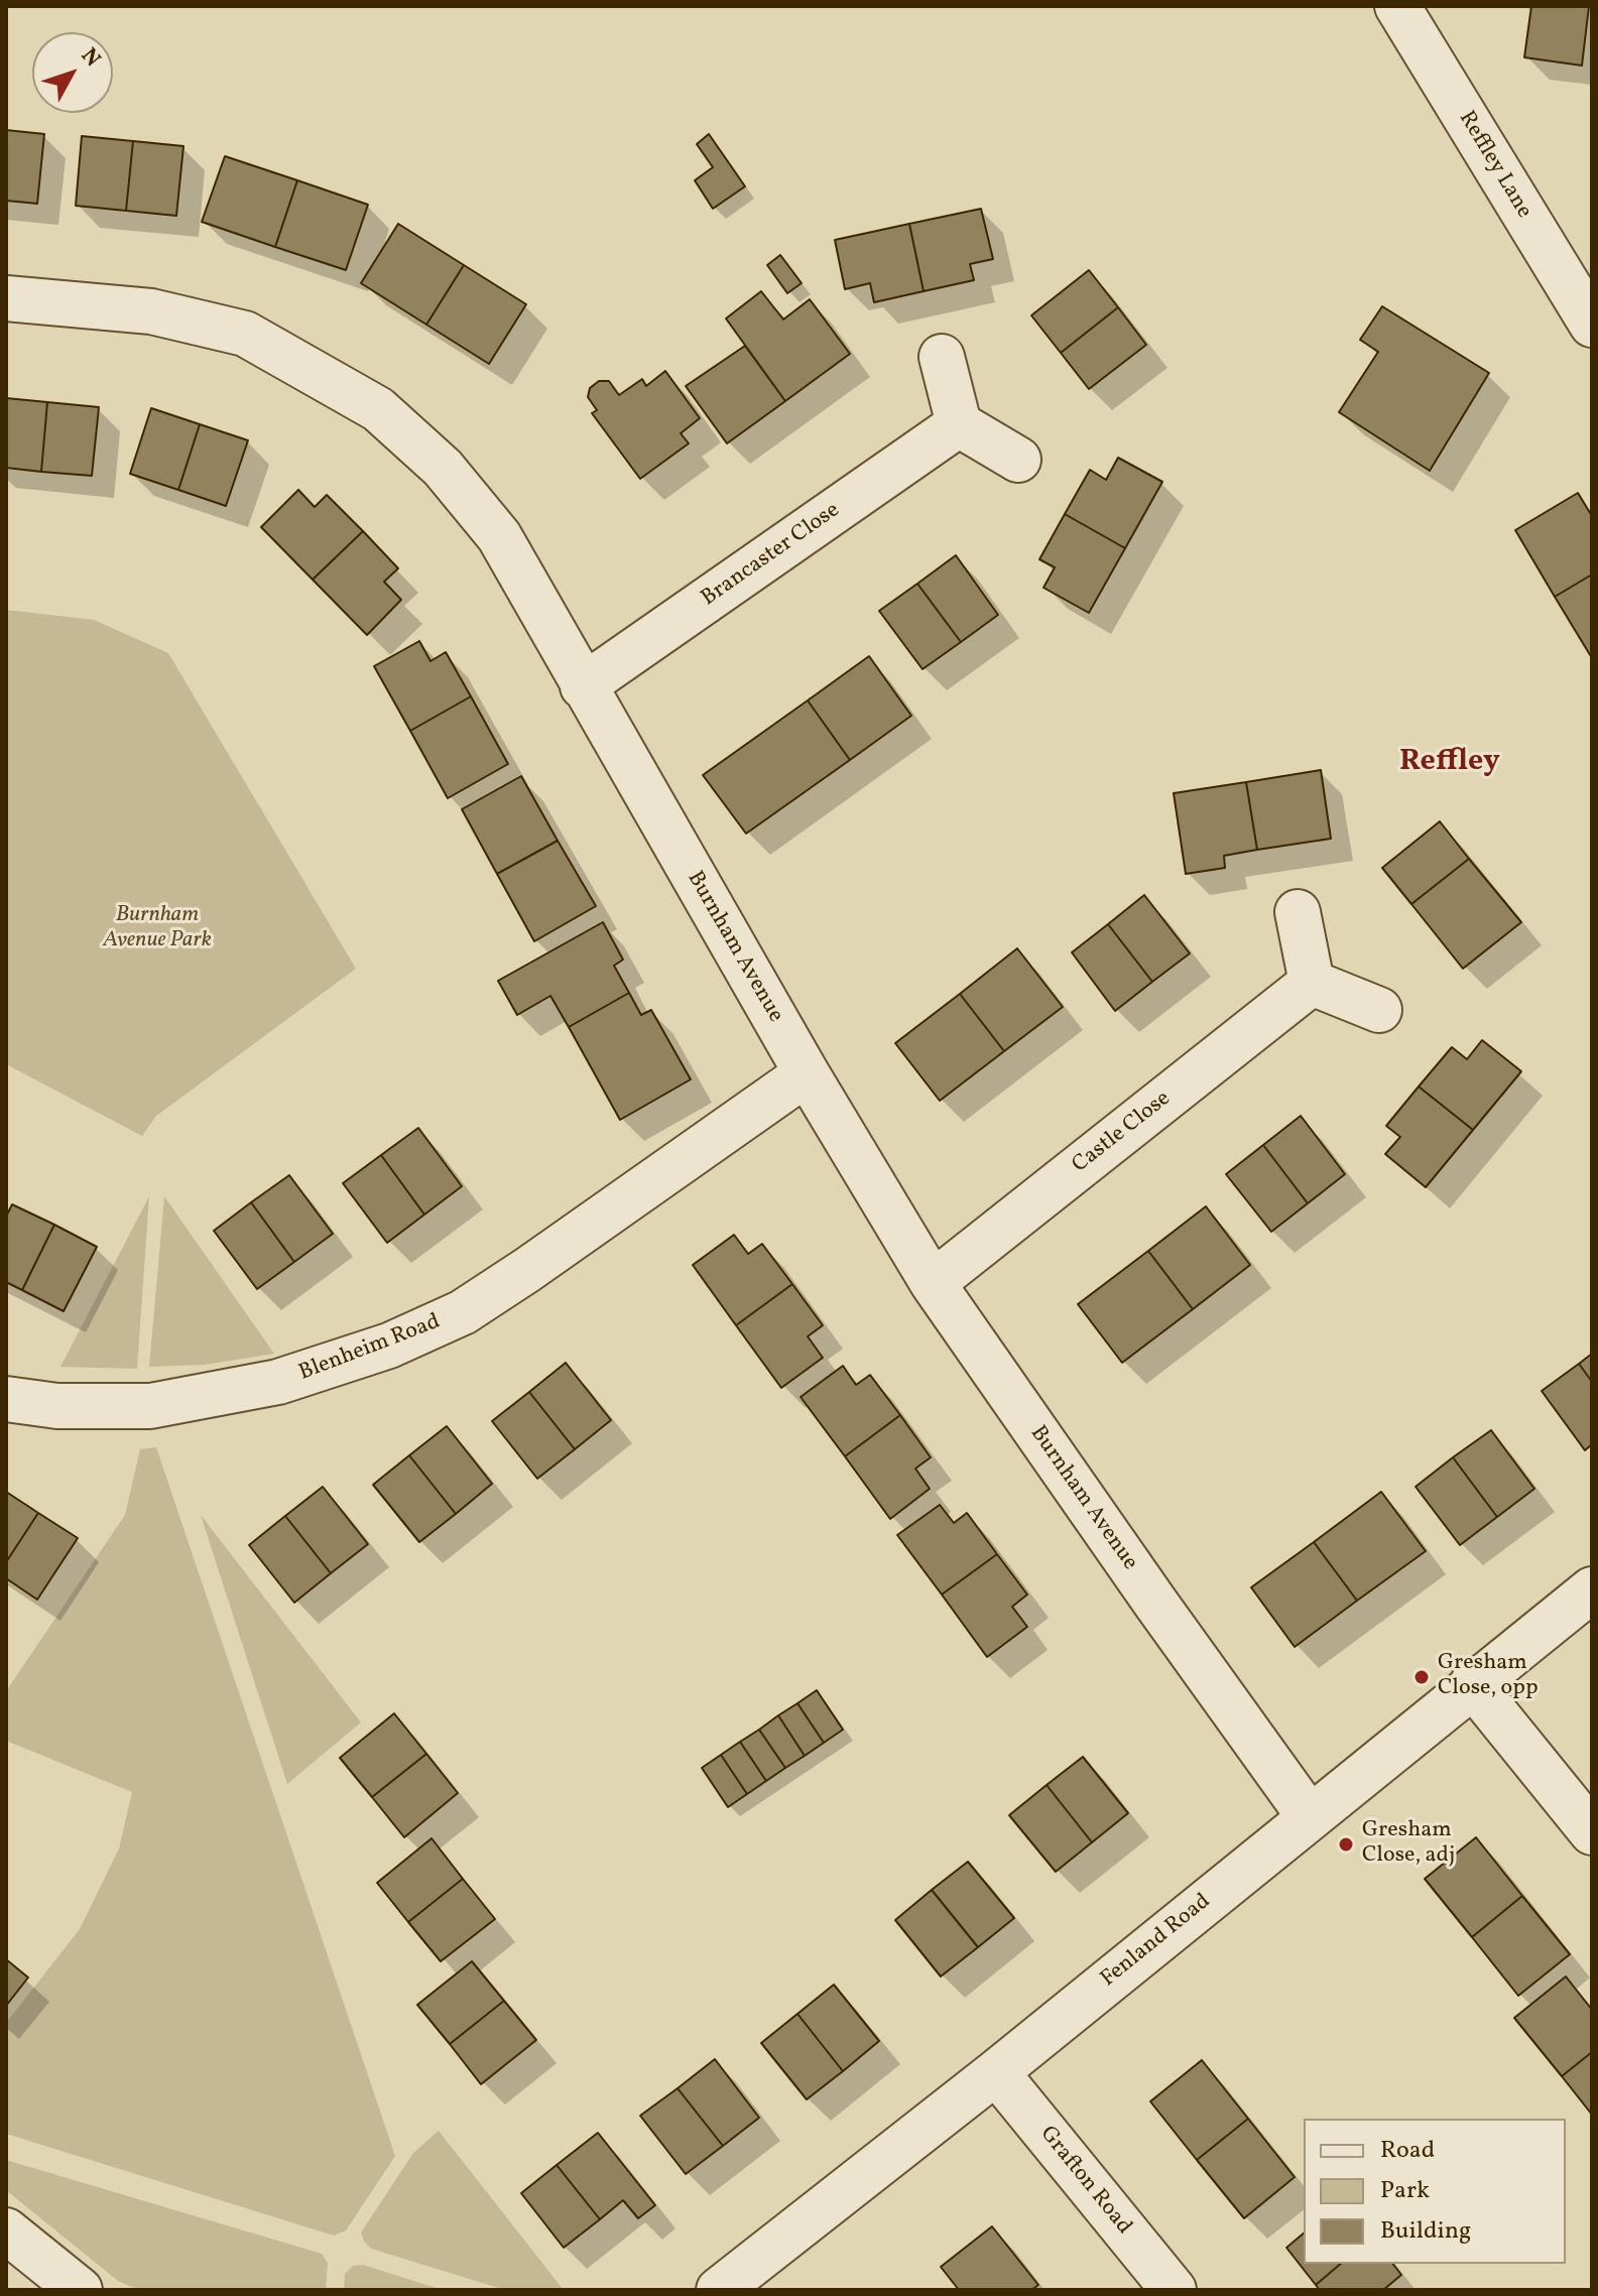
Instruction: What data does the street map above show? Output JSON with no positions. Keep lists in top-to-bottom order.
{
  "streets": {
    "street": [
      "Reffley Lane",
      "Brancaster Close",
      "Burnham Avenue",
      "Castle Close",
      "Blenheim Road",
      "Fenland Road",
      "Grafton Road"
    ]
  },
  "crossings": [
    ["Brancaster Close", "Burnham Avenue"],
    ["Burnham Avenue", "Castle Close"],
    ["Burnham Avenue", "Blenheim Road"],
    ["Burnham Avenue", "Fenland Road"],
    ["Fenland Road", "Grafton Road"]
  ],
  "districts": ["Reffley"],
  "parks": ["Burnham Avenue Park"],
  "places": ["Gresham Close, opp", "Gresham Close, adj"],
  "legend": ["Road", "Park", "Building"],
  "north": "top right"
}
